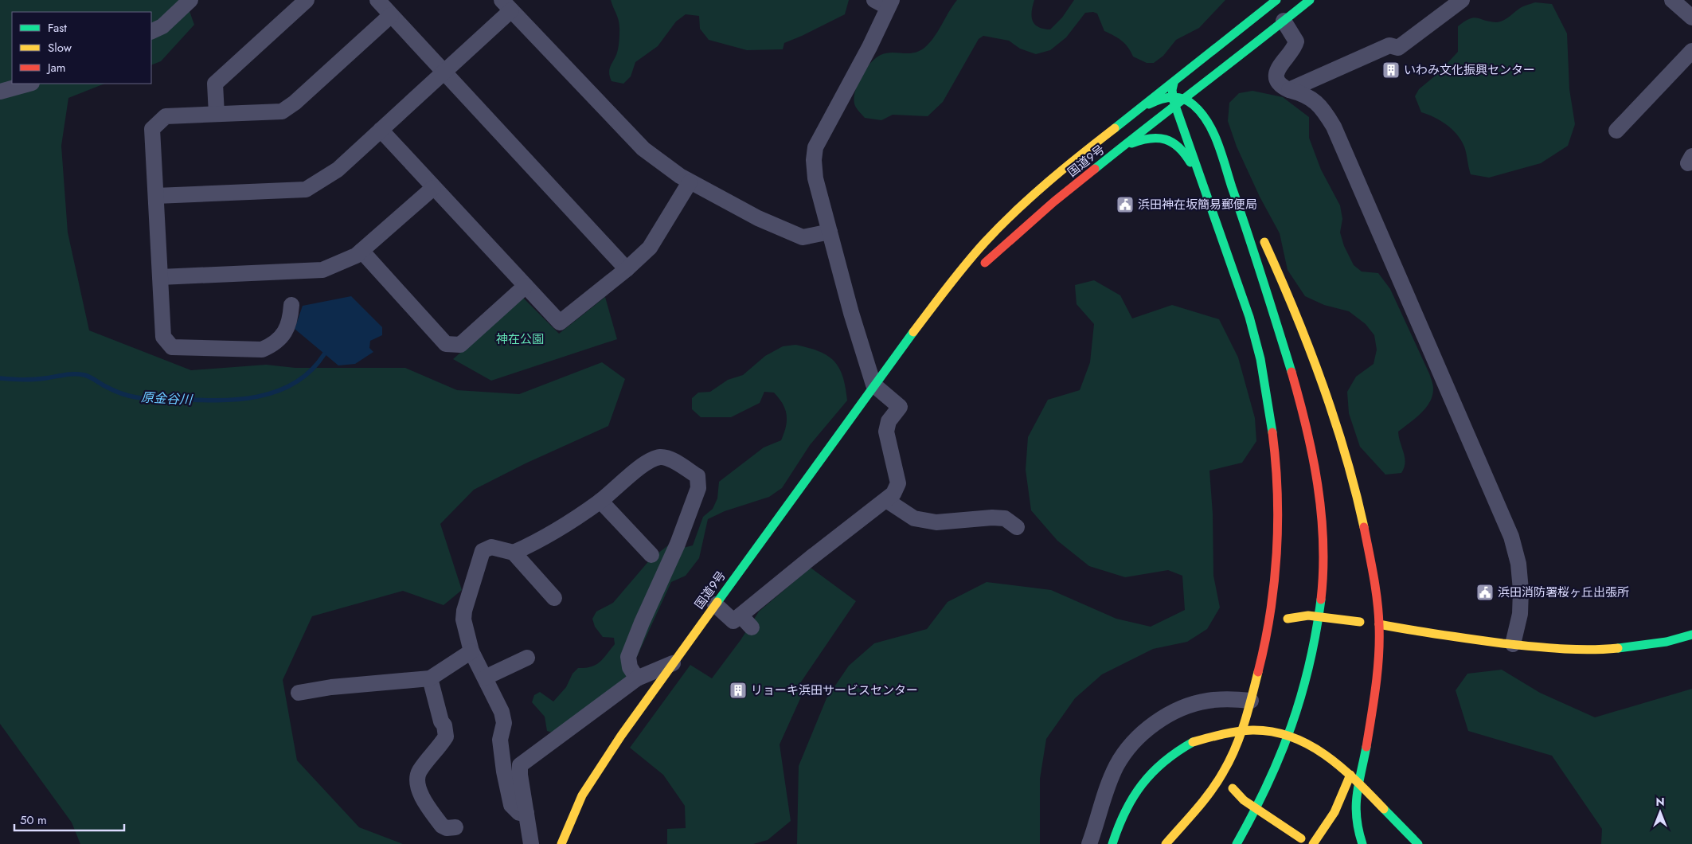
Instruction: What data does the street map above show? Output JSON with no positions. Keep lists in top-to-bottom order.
{
  "streets": {
    "main road": ["国道9号"]
  },
  "water": ["原金谷川"],
  "parks": ["神在公園"],
  "places": {
    "building": ["いわみ文化振興センター", "リョーキ浜田サービスセンター"],
    "public building": ["浜田神在坂簡易郵便局", "浜田消防署桜ヶ丘出張所"]
  },
  "legend": ["Fast", "Slow", "Jam"],
  "scale_bar": "50 m",
  "north": "top"
}
